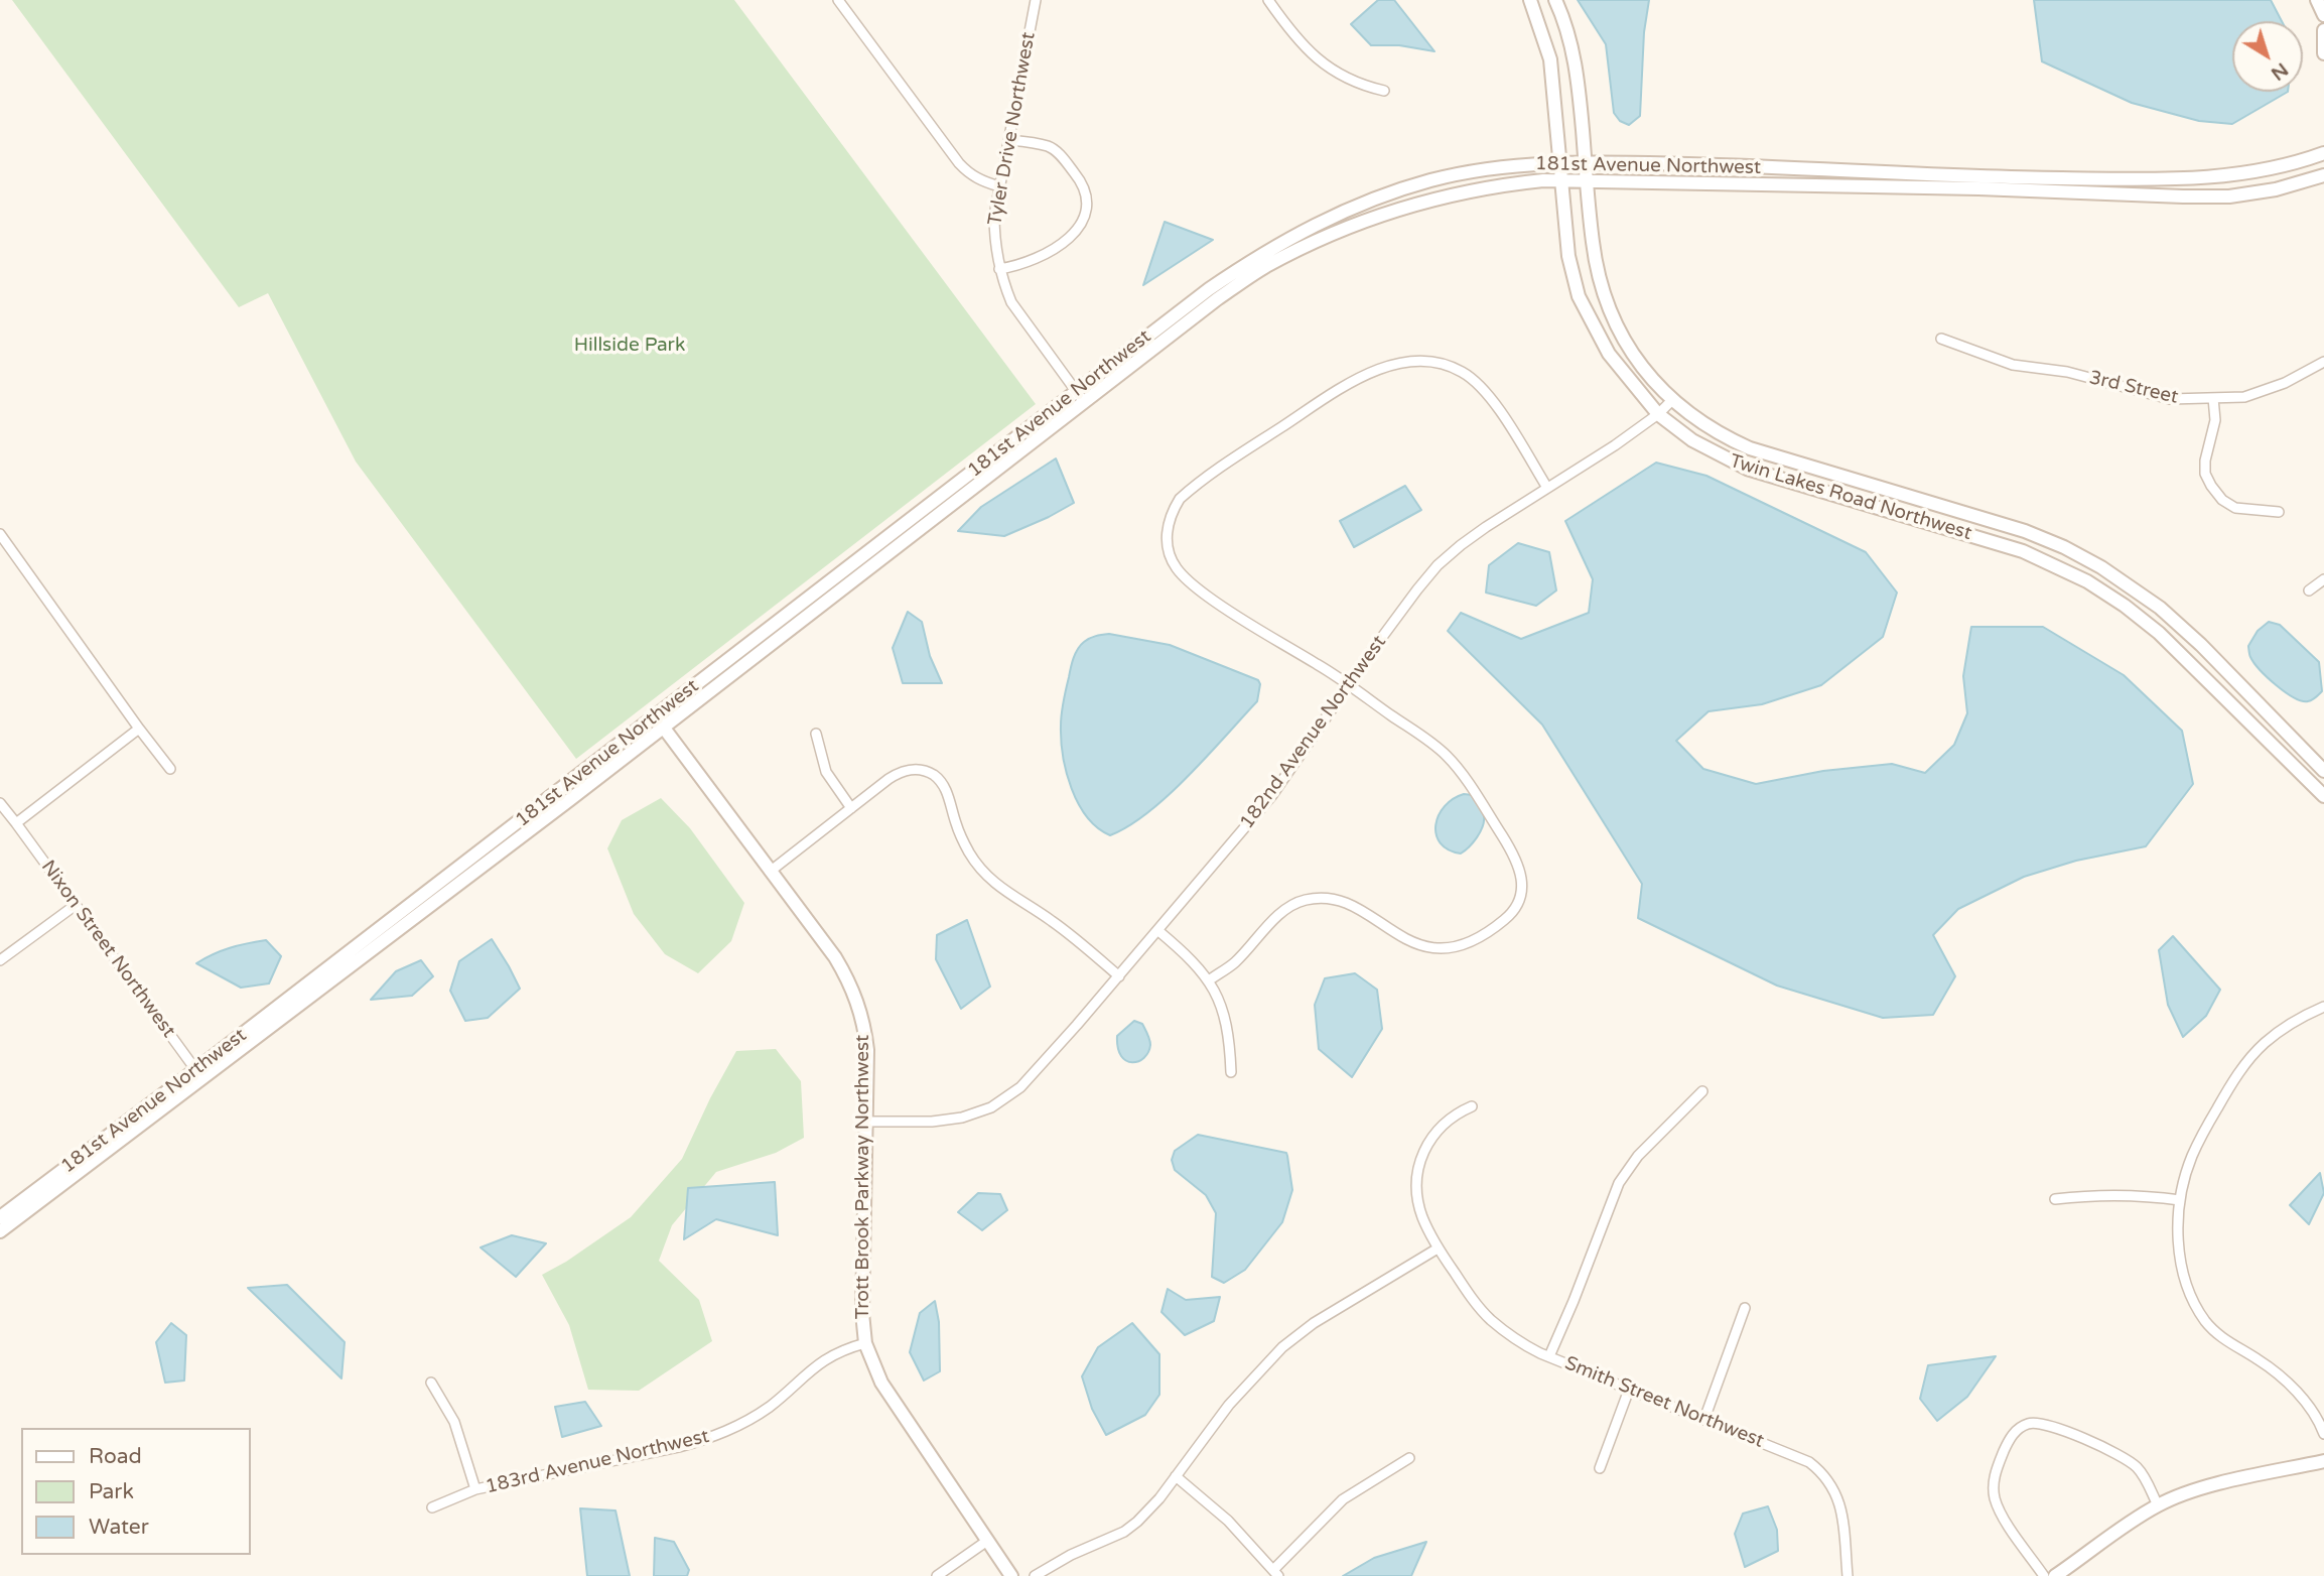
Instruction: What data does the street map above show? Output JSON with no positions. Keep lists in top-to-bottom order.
{
  "streets": {
    "main road": ["181st Avenue Northwest", "Twin Lakes Road Northwest", "Trott Brook Parkway Northwest"],
    "street": [
      "Tyler Drive Northwest",
      "3rd Street",
      "182nd Avenue Northwest",
      "Nixon Street Northwest",
      "Smith Street Northwest",
      "183rd Avenue Northwest"
    ]
  },
  "crossings": [
    ["Tyler Drive Northwest", "181st Avenue Northwest"],
    ["181st Avenue Northwest", "Twin Lakes Road Northwest"],
    ["181st Avenue Northwest", "Nixon Street Northwest"],
    ["181st Avenue Northwest", "Trott Brook Parkway Northwest"],
    ["Twin Lakes Road Northwest", "182nd Avenue Northwest"],
    ["182nd Avenue Northwest", "Trott Brook Parkway Northwest"],
    ["Trott Brook Parkway Northwest", "183rd Avenue Northwest"]
  ],
  "parks": ["Hillside Park"],
  "legend": ["Road", "Park", "Water"],
  "north": "bottom right"
}
